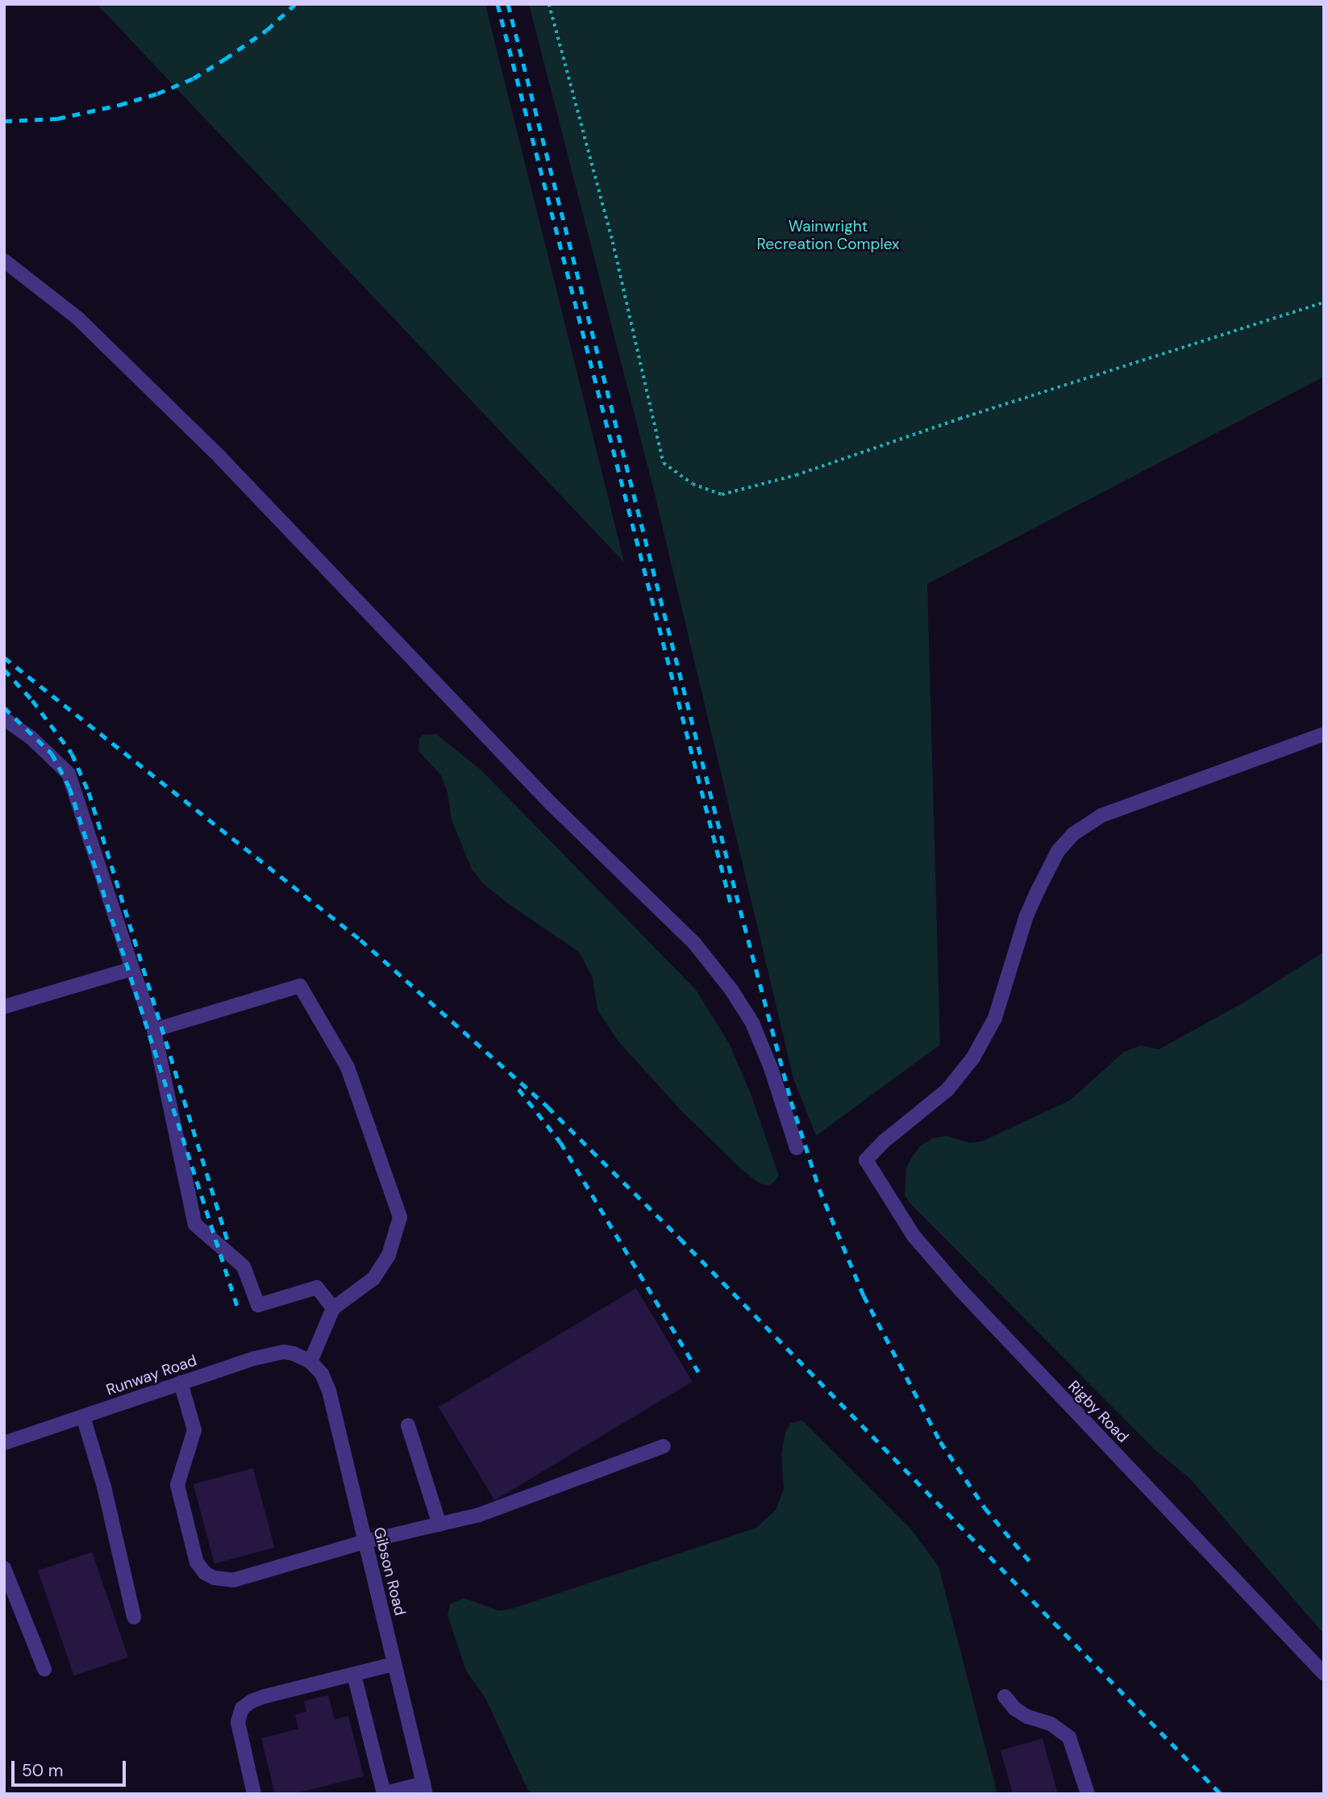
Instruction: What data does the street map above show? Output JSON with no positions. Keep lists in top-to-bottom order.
{
  "streets": {
    "street": ["Runway Road", "Rigby Road", "Gibson Road"]
  },
  "crossings": [
    ["Runway Road", "Gibson Road"]
  ],
  "parks": ["Wainwright Recreation Complex"],
  "scale_bar": "50 m"
}
